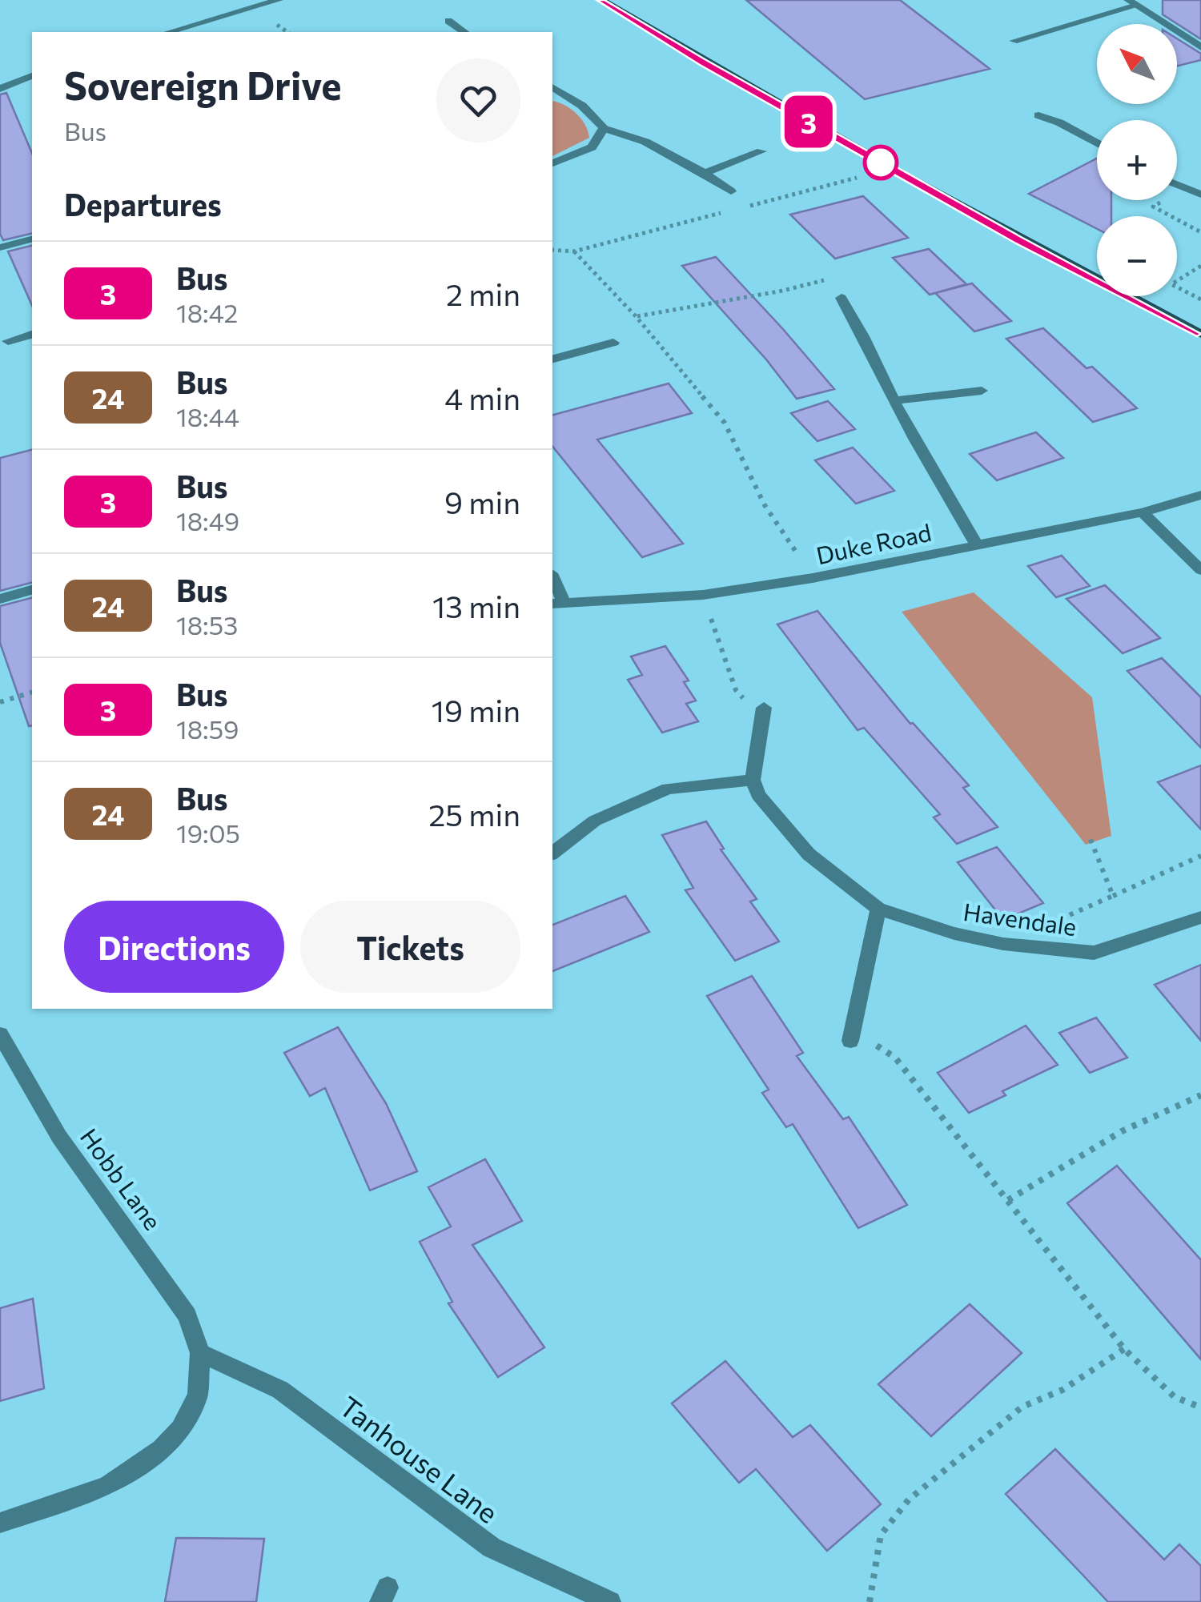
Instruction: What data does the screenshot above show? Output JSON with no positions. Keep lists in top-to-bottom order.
{
  "streets": {
    "street": [
      "Duke Road",
      "Havendale",
      "Hobb Lane",
      "Tanhouse Lane"
    ]
  },
  "crossings": [
    ["Hobb Lane", "Tanhouse Lane"]
  ],
  "lines": ["bus line 3"],
  "north": "top left",
  "page": {
    "on_map": "3",
    "map_buttons": ["+", "−"],
    "heading": [
      ["Sovereign Drive", "Bus"],
      "Departures"
    ],
    "list": [
      {
        "mark": "3",
        "name": "Bus",
        "note": "18:42",
        "value": "2 min"
      },
      {
        "mark": "24",
        "name": "Bus",
        "note": "18:44",
        "value": "4 min"
      },
      {
        "mark": "3",
        "name": "Bus",
        "note": "18:49",
        "value": "9 min"
      },
      {
        "mark": "24",
        "name": "Bus",
        "note": "18:53",
        "value": "13 min"
      },
      {
        "mark": "3",
        "name": "Bus",
        "note": "18:59",
        "value": "19 min"
      },
      {
        "mark": "24",
        "name": "Bus",
        "note": "19:05",
        "value": "25 min"
      }
    ],
    "buttons": ["Directions", "Tickets"]
  }
}
